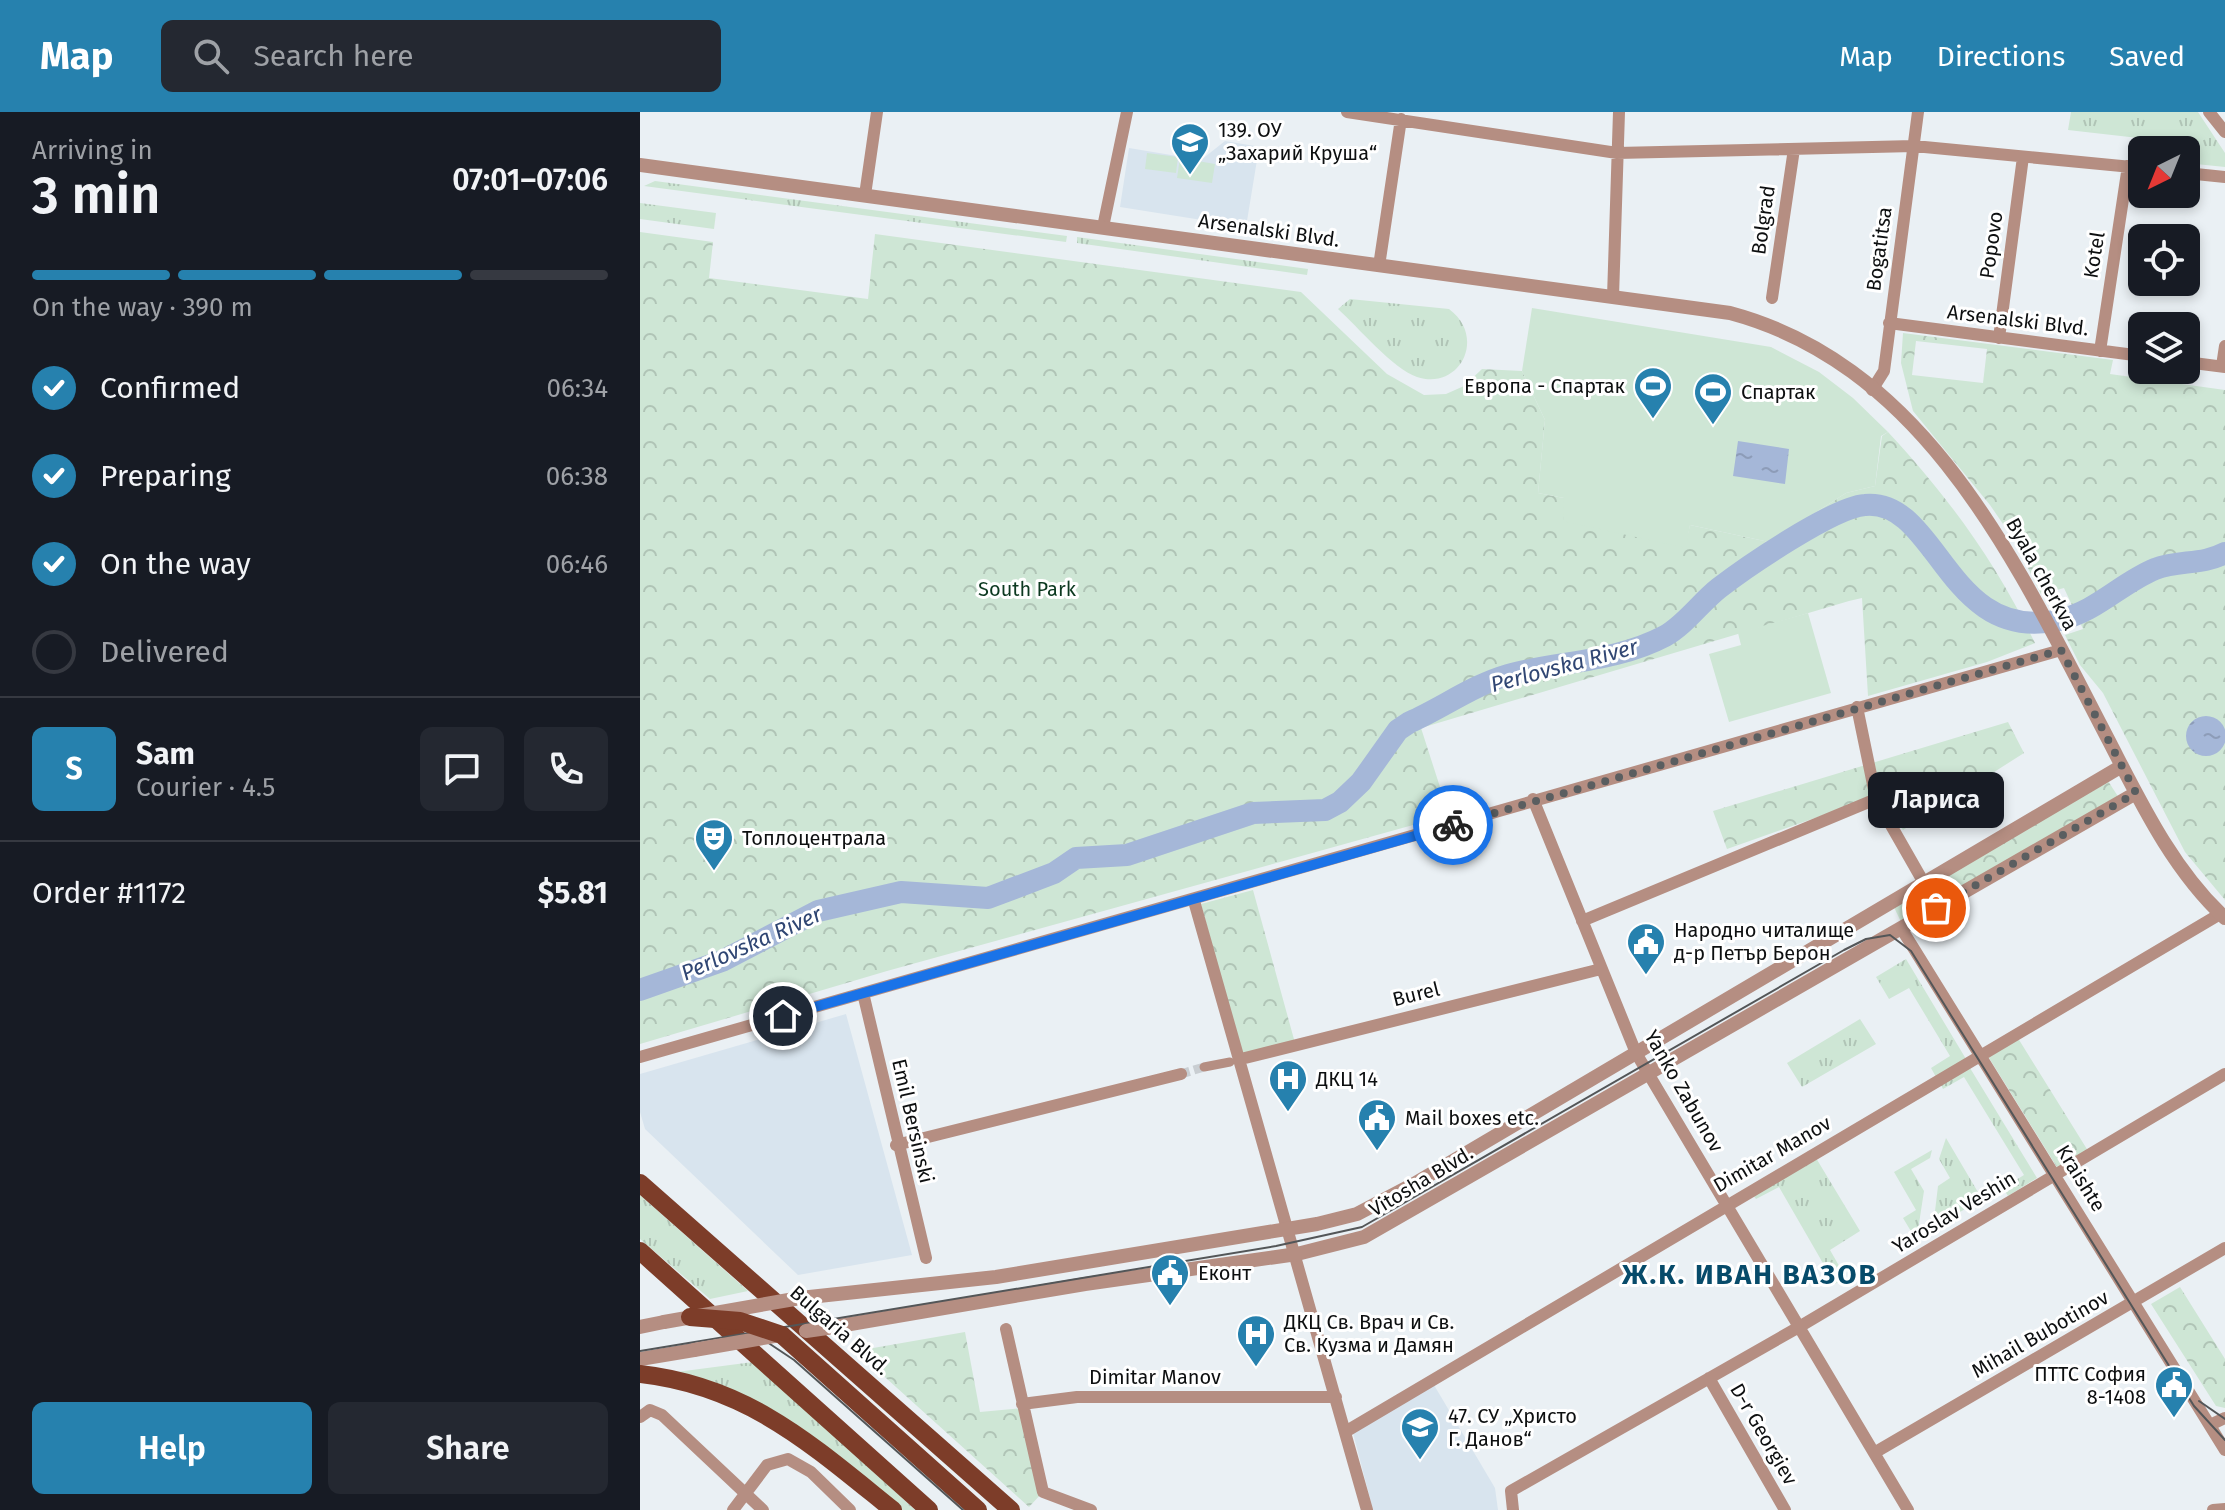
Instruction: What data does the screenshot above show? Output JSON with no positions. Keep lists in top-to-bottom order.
{
  "streets": {
    "main road": ["Bulgaria Blvd."],
    "street": [
      "Bolgrad",
      "Arsenalski Blvd.",
      "Popovo",
      "Bogatitsa",
      "Kotel",
      "Byala cherkva",
      "Burel",
      "Yanko Zabunov",
      "Emil Bersinski",
      "Dimitar Manov",
      "Kraishte",
      "Vitosha Blvd.",
      "Yaroslav Veshin",
      "Mihail Bubotinov",
      "D-r Georgiev"
    ]
  },
  "crossings": [
    ["Arsenalski Blvd.", "Popovo"],
    ["Arsenalski Blvd.", "Bogatitsa"],
    ["Arsenalski Blvd.", "Kotel"],
    ["Arsenalski Blvd.", "Byala cherkva"],
    ["Bogatitsa", "Byala cherkva"],
    ["Byala cherkva", "Dimitar Manov"],
    ["Byala cherkva", "Vitosha Blvd."],
    ["Burel", "Yanko Zabunov"],
    ["Yanko Zabunov", "Dimitar Manov"],
    ["Yanko Zabunov", "Vitosha Blvd."],
    ["Yanko Zabunov", "Yaroslav Veshin"],
    ["Yanko Zabunov", "Mihail Bubotinov"],
    ["Dimitar Manov", "Kraishte"],
    ["Kraishte", "Vitosha Blvd."],
    ["Kraishte", "Yaroslav Veshin"],
    ["Kraishte", "Mihail Bubotinov"],
    ["Yaroslav Veshin", "D-r Georgiev"]
  ],
  "districts": ["Ж.К. ИВАН ВАЗОВ"],
  "water": ["Perlovska River"],
  "parks": ["South Park"],
  "places": {
    "school or university": ["139. ОУ „Захарий Круша“", "47. СУ „Христо Г. Данов“"],
    "sports": ["Европа - Спартак", "Спартак"],
    "theatre": ["Топлоцентрала"],
    "other": ["Лариса"],
    "public building": [
      "Народно читалище д-р Петър Берон",
      "Mail boxes etc.",
      "Еконт",
      "ПТТС София 8-1408"
    ],
    "hospital": ["ДКЦ 14", "ДКЦ Св. Врач и Св. Св. Кузма и Дамян"]
  },
  "north": "bottom left",
  "page": {
    "header": "Map",
    "search": "Search here",
    "nav": ["Map", "Directions", "Saved"],
    "heading": ["3 min", "Arriving in", "07:01–07:06"],
    "panel": [
      "Sam",
      "Courier · 4.5",
      "Order #1172",
      "$5.81"
    ],
    "bar": "On the way · 390 m",
    "list": [
      ["Confirmed", "06:34"],
      ["Preparing", "06:38"],
      ["On the way", "06:46"],
      "Delivered"
    ],
    "round": "S",
    "bubble": "Лариса",
    "buttons": ["Help", "Share"]
  }
}
